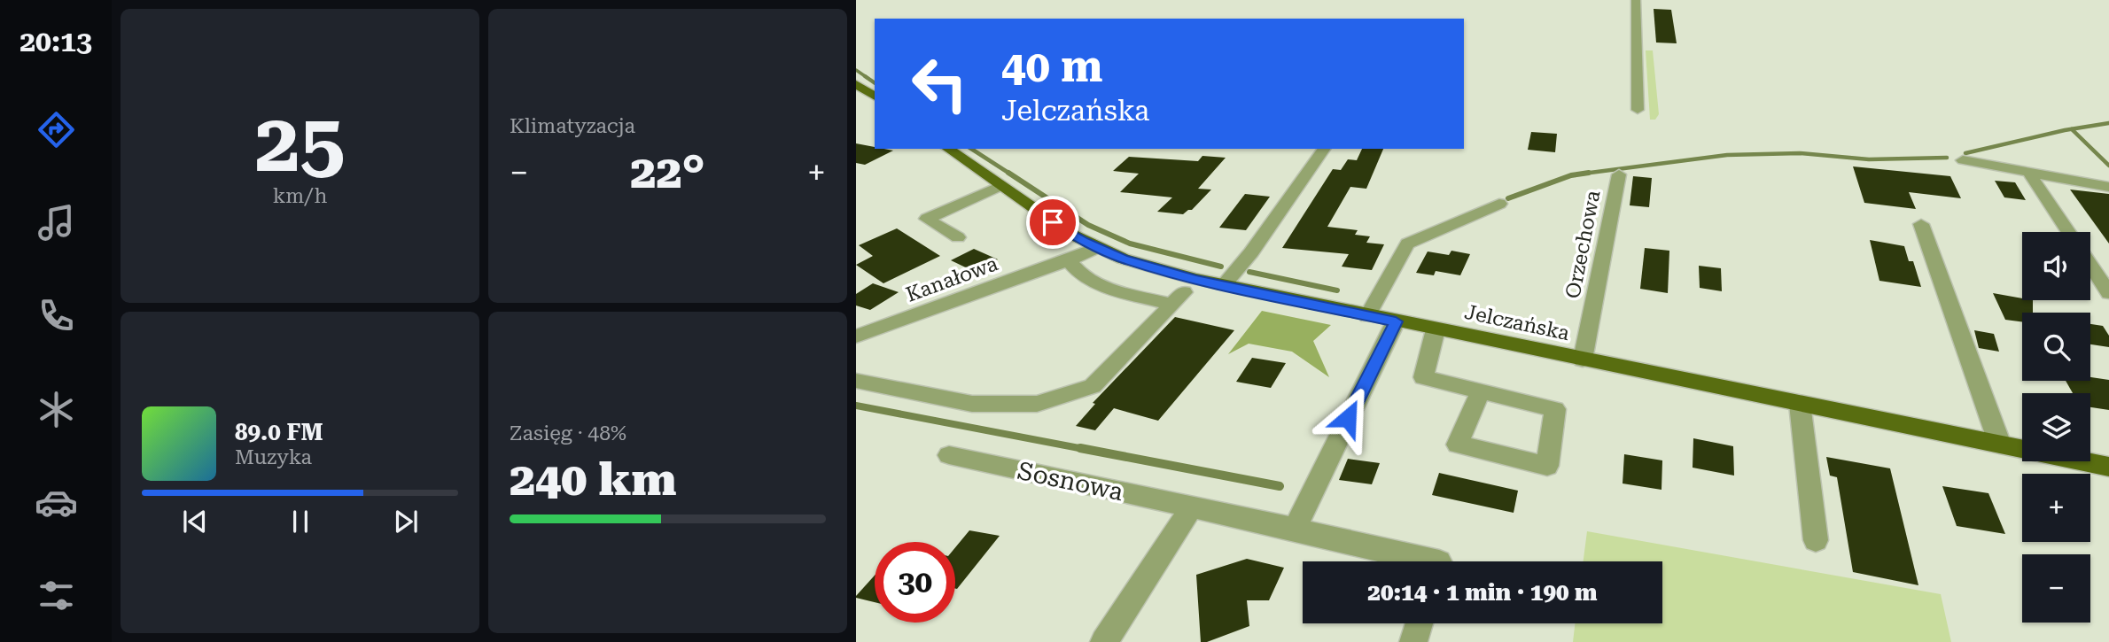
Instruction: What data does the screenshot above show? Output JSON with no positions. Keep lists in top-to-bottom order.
{
  "streets": {
    "main road": ["Jelczańska"],
    "street": ["Orzechowa", "Kanałowa", "Sosnowa"]
  },
  "crossings": [
    ["Orzechowa", "Jelczańska"],
    ["Kanałowa", "Jelczańska"]
  ],
  "page": {
    "tabs": "20:13",
    "tile": [
      ["25", "km/h"],
      "Klimatyzacja",
      ["Zasięg · 48%", "240 km"]
    ],
    "turn": ["40 m", "Jelczańska"],
    "heat": ["−", "22°", "+"],
    "map_buttons": ["+", "−"],
    "song": ["89.0 FM", "Muzyka"],
    "limit": "30",
    "trip": "20:14 · 1 min · 190 m"
  }
}
